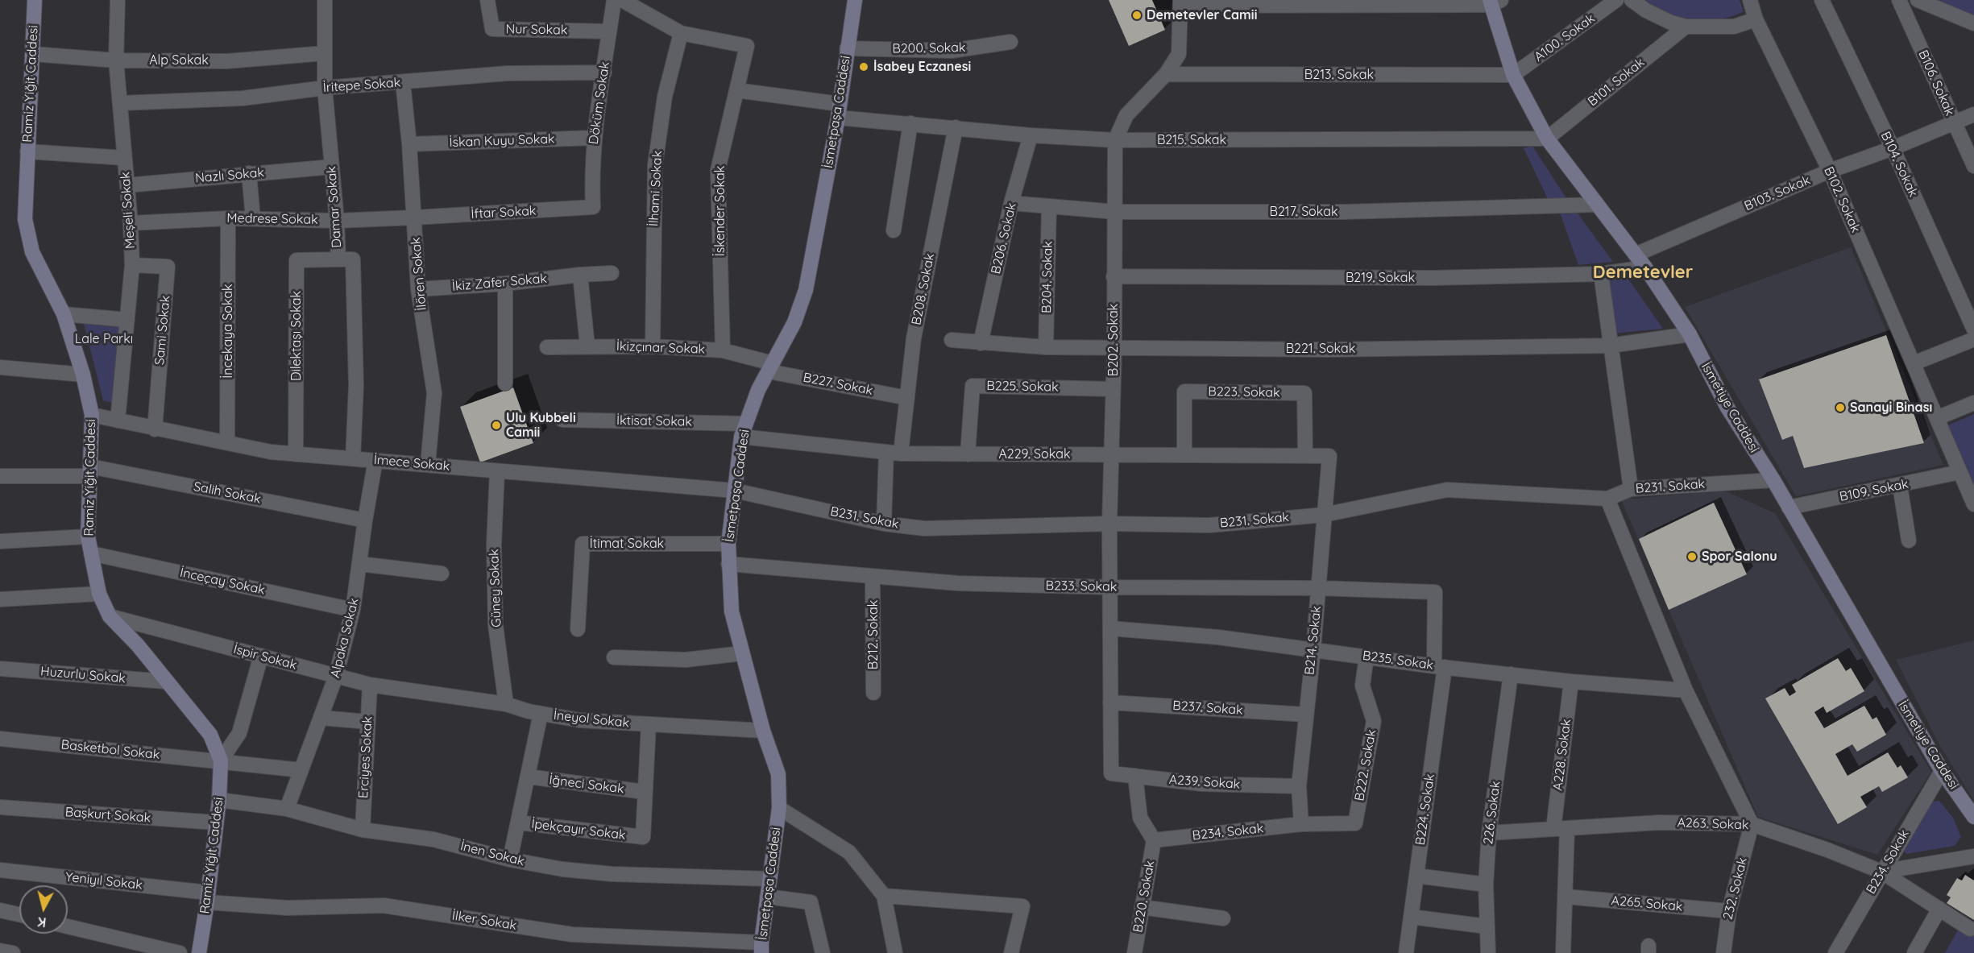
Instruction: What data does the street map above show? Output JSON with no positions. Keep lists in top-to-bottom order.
{
  "streets": {
    "main road": ["Ramiz Yiğit Caddesi", "İsmetpaşa Caddesi", "İsmetiye Caddesi"],
    "street": [
      "Nur Sokak",
      "A100. Sokak",
      "B200. Sokak",
      "Alp Sokak",
      "B213. Sokak",
      "B101. Sokak",
      "B106. Sokak",
      "İritepe Sokak",
      "Döküm Sokak",
      "B215. Sokak",
      "İskan Kuyu Sokak",
      "B104. Sokak",
      "Nazlı Sokak",
      "İlhami Sokak",
      "B103. Sokak",
      "B102. Sokak",
      "Damar Sokak",
      "Meşeli Sokak",
      "İskender Sokak",
      "B217. Sokak",
      "İftar Sokak",
      "Medrese Sokak",
      "B206. Sokak",
      "İlören Sokak",
      "B204. Sokak",
      "B219. Sokak",
      "İkiz Zafer Sokak",
      "B208. Sokak",
      "Sami Sokak",
      "İncekaya Sokak",
      "Dilektaşı Sokak",
      "B202. Sokak",
      "İkizçınar Sokak",
      "B221. Sokak",
      "B227. Sokak",
      "B225. Sokak",
      "B223. Sokak",
      "İktisat Sokak",
      "A229. Sokak",
      "İmece Sokak",
      "B231. Sokak",
      "B109. Sokak",
      "Salih Sokak",
      "İtimat Sokak",
      "İnceçay Sokak",
      "B233. Sokak",
      "Güney Sokak",
      "B212. Sokak",
      "Alpaka Sokak",
      "B214. Sokak",
      "İspir Sokak",
      "B235. Sokak",
      "Huzurlu Sokak",
      "B237. Sokak",
      "İneyol Sokak",
      "Basketbol Sokak",
      "A228. Sokak",
      "Erciyes Sokak",
      "B222. Sokak",
      "A239. Sokak",
      "İğneci Sokak",
      "B224. Sokak",
      "226. Sokak",
      "Başkurt Sokak",
      "A263. Sokak",
      "İpekçayır Sokak",
      "B234. Sokak",
      "İnen Sokak",
      "Yeniyıl Sokak",
      "232. Sokak",
      "B220. Sokak",
      "A265. Sokak",
      "İlker Sokak"
    ]
  },
  "crossings": [
    ["Nur Sokak", "Döküm Sokak"],
    ["A100. Sokak", "B213. Sokak"],
    ["A100. Sokak", "İsmetiye Caddesi"],
    ["B200. Sokak", "İsmetpaşa Caddesi"],
    ["Alp Sokak", "Ramiz Yiğit Caddesi"],
    ["Alp Sokak", "Damar Sokak"],
    ["Alp Sokak", "Meşeli Sokak"],
    ["B213. Sokak", "B202. Sokak"],
    ["B213. Sokak", "İsmetiye Caddesi"],
    ["B101. Sokak", "B215. Sokak"],
    ["B101. Sokak", "İsmetiye Caddesi"],
    ["B106. Sokak", "B103. Sokak"],
    ["Ramiz Yiğit Caddesi", "İmece Sokak"],
    ["Ramiz Yiğit Caddesi", "Salih Sokak"],
    ["Ramiz Yiğit Caddesi", "İnceçay Sokak"],
    ["Ramiz Yiğit Caddesi", "İspir Sokak"],
    ["Ramiz Yiğit Caddesi", "Huzurlu Sokak"],
    ["Ramiz Yiğit Caddesi", "Basketbol Sokak"],
    ["Ramiz Yiğit Caddesi", "Başkurt Sokak"],
    ["Ramiz Yiğit Caddesi", "İnen Sokak"],
    ["Ramiz Yiğit Caddesi", "Yeniyıl Sokak"],
    ["Ramiz Yiğit Caddesi", "İlker Sokak"],
    ["İritepe Sokak", "Döküm Sokak"],
    ["İritepe Sokak", "Damar Sokak"],
    ["İritepe Sokak", "Meşeli Sokak"],
    ["İritepe Sokak", "İlören Sokak"],
    ["Döküm Sokak", "İskan Kuyu Sokak"],
    ["Döküm Sokak", "İftar Sokak"],
    ["İsmetpaşa Caddesi", "B215. Sokak"],
    ["İsmetpaşa Caddesi", "İkizçınar Sokak"],
    ["İsmetpaşa Caddesi", "B227. Sokak"],
    ["İsmetpaşa Caddesi", "İktisat Sokak"],
    ["İsmetpaşa Caddesi", "A229. Sokak"],
    ["İsmetpaşa Caddesi", "İmece Sokak"],
    ["İsmetpaşa Caddesi", "B231. Sokak"],
    ["İsmetpaşa Caddesi", "İtimat Sokak"],
    ["İsmetpaşa Caddesi", "B233. Sokak"],
    ["İsmetpaşa Caddesi", "İneyol Sokak"],
    ["İsmetpaşa Caddesi", "İnen Sokak"],
    ["İsmetpaşa Caddesi", "İlker Sokak"],
    ["B215. Sokak", "İskender Sokak"],
    ["B215. Sokak", "B206. Sokak"],
    ["B215. Sokak", "B208. Sokak"],
    ["B215. Sokak", "B202. Sokak"],
    ["B215. Sokak", "İsmetiye Caddesi"],
    ["İskan Kuyu Sokak", "İlören Sokak"],
    ["B104. Sokak", "B103. Sokak"],
    ["Nazlı Sokak", "Damar Sokak"],
    ["Nazlı Sokak", "Meşeli Sokak"],
    ["İlhami Sokak", "İskender Sokak"],
    ["İlhami Sokak", "İkizçınar Sokak"],
    ["B103. Sokak", "B102. Sokak"],
    ["B103. Sokak", "İsmetiye Caddesi"],
    ["B102. Sokak", "B109. Sokak"],
    ["Damar Sokak", "Medrese Sokak"],
    ["Damar Sokak", "Dilektaşı Sokak"],
    ["Damar Sokak", "İmece Sokak"],
    ["Meşeli Sokak", "Medrese Sokak"],
    ["Meşeli Sokak", "Sami Sokak"],
    ["Meşeli Sokak", "İmece Sokak"],
    ["İskender Sokak", "İkizçınar Sokak"],
    ["B217. Sokak", "B206. Sokak"],
    ["B217. Sokak", "B204. Sokak"],
    ["B217. Sokak", "B202. Sokak"],
    ["B217. Sokak", "İsmetiye Caddesi"],
    ["İftar Sokak", "Medrese Sokak"],
    ["İftar Sokak", "İlören Sokak"],
    ["Medrese Sokak", "İlören Sokak"],
    ["Medrese Sokak", "İncekaya Sokak"],
    ["B206. Sokak", "B221. Sokak"],
    ["İlören Sokak", "İkiz Zafer Sokak"],
    ["İlören Sokak", "İmece Sokak"],
    ["B204. Sokak", "B221. Sokak"],
    ["B219. Sokak", "B202. Sokak"],
    ["B219. Sokak", "İsmetiye Caddesi"],
    ["B208. Sokak", "B227. Sokak"],
    ["B208. Sokak", "A229. Sokak"],
    ["B208. Sokak", "B231. Sokak"],
    ["Sami Sokak", "İmece Sokak"],
    ["İncekaya Sokak", "İmece Sokak"],
    ["Dilektaşı Sokak", "İmece Sokak"],
    ["B202. Sokak", "B221. Sokak"],
    ["B202. Sokak", "B225. Sokak"],
    ["B202. Sokak", "A229. Sokak"],
    ["B202. Sokak", "B231. Sokak"],
    ["B202. Sokak", "B233. Sokak"],
    ["B202. Sokak", "B235. Sokak"],
    ["B202. Sokak", "B237. Sokak"],
    ["B202. Sokak", "A239. Sokak"],
    ["İkizçınar Sokak", "B227. Sokak"],
    ["B221. Sokak", "İsmetiye Caddesi"],
    ["B225. Sokak", "A229. Sokak"],
    ["B223. Sokak", "A229. Sokak"],
    ["İsmetiye Caddesi", "B231. Sokak"],
    ["İsmetiye Caddesi", "B109. Sokak"],
    ["İsmetiye Caddesi", "B234. Sokak"],
    ["İktisat Sokak", "A229. Sokak"],
    ["A229. Sokak", "B214. Sokak"],
    ["İmece Sokak", "B231. Sokak"],
    ["İmece Sokak", "Güney Sokak"],
    ["İmece Sokak", "Alpaka Sokak"],
    ["B231. Sokak", "B214. Sokak"],
    ["Salih Sokak", "Alpaka Sokak"],
    ["İnceçay Sokak", "Alpaka Sokak"],
    ["B233. Sokak", "B212. Sokak"],
    ["B233. Sokak", "B214. Sokak"],
    ["B233. Sokak", "B224. Sokak"],
    ["Güney Sokak", "İneyol Sokak"],
    ["Alpaka Sokak", "İspir Sokak"],
    ["Alpaka Sokak", "Basketbol Sokak"],
    ["Alpaka Sokak", "İnen Sokak"],
    ["B214. Sokak", "B235. Sokak"],
    ["B214. Sokak", "B237. Sokak"],
    ["B214. Sokak", "B222. Sokak"],
    ["B214. Sokak", "A239. Sokak"],
    ["B214. Sokak", "B234. Sokak"],
    ["İspir Sokak", "İneyol Sokak"],
    ["İspir Sokak", "Erciyes Sokak"],
    ["B235. Sokak", "A228. Sokak"],
    ["B235. Sokak", "B222. Sokak"],
    ["B235. Sokak", "B224. Sokak"],
    ["B235. Sokak", "226. Sokak"],
    ["İneyol Sokak", "İpekçayır Sokak"],
    ["A228. Sokak", "A263. Sokak"],
    ["A228. Sokak", "A265. Sokak"],
    ["Erciyes Sokak", "İnen Sokak"],
    ["B222. Sokak", "B234. Sokak"],
    ["İğneci Sokak", "İpekçayır Sokak"],
    ["226. Sokak", "A263. Sokak"],
    ["A263. Sokak", "B234. Sokak"],
    ["A263. Sokak", "232. Sokak"],
    ["B234. Sokak", "B220. Sokak"],
    ["Yeniyıl Sokak", "İlker Sokak"],
    ["232. Sokak", "A265. Sokak"]
  ],
  "districts": ["Demetevler"],
  "parks": ["Lale Parkı"],
  "places": [
    "Demetevler Camii",
    "İsabey Eczanesi",
    "Sanayi Binası",
    "Ulu Kubbeli Camii",
    "Spor Salonu"
  ],
  "north": "bottom"
}
